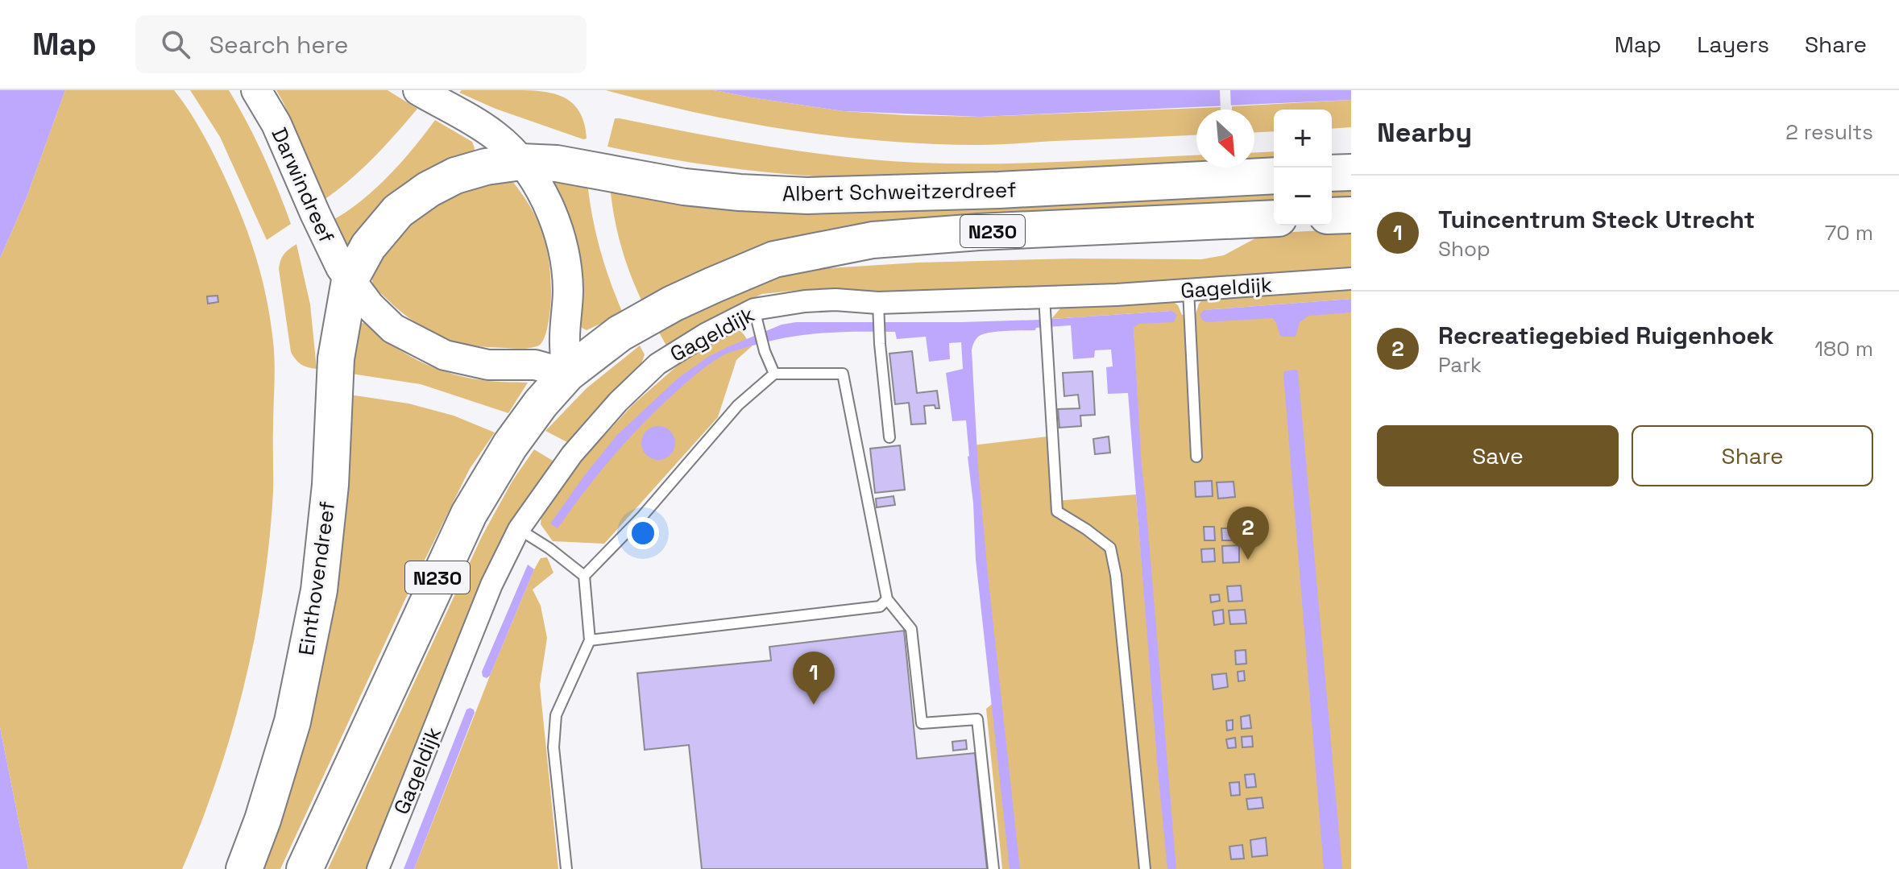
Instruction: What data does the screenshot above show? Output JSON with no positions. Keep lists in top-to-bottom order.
{
  "streets": {
    "highway": ["Albert Schweitzerdreef", "N230", "Einthovendreef"],
    "main road": ["Darwindreef"],
    "street": ["Gageldijk"]
  },
  "crossings": [
    ["Darwindreef", "Albert Schweitzerdreef"],
    ["Darwindreef", "N230"],
    ["Darwindreef", "Einthovendreef"],
    ["Albert Schweitzerdreef", "N230"],
    ["N230", "Einthovendreef"]
  ],
  "north": "bottom right",
  "page": {
    "header": "Map",
    "search": "Search here",
    "nav": ["Map", "Layers", "Share"],
    "heading": ["Nearby", "2 results"],
    "map_buttons": ["+", "−"],
    "list": [
      {
        "mark": "1",
        "name": "Tuincentrum Steck Utrecht",
        "note": "Shop",
        "value": "70 m"
      },
      {
        "mark": "2",
        "name": "Recreatiegebied Ruigenhoek",
        "note": "Park",
        "value": "180 m"
      }
    ],
    "buttons": ["Save", "Share"],
    "pins": ["2", "1"]
  }
}
